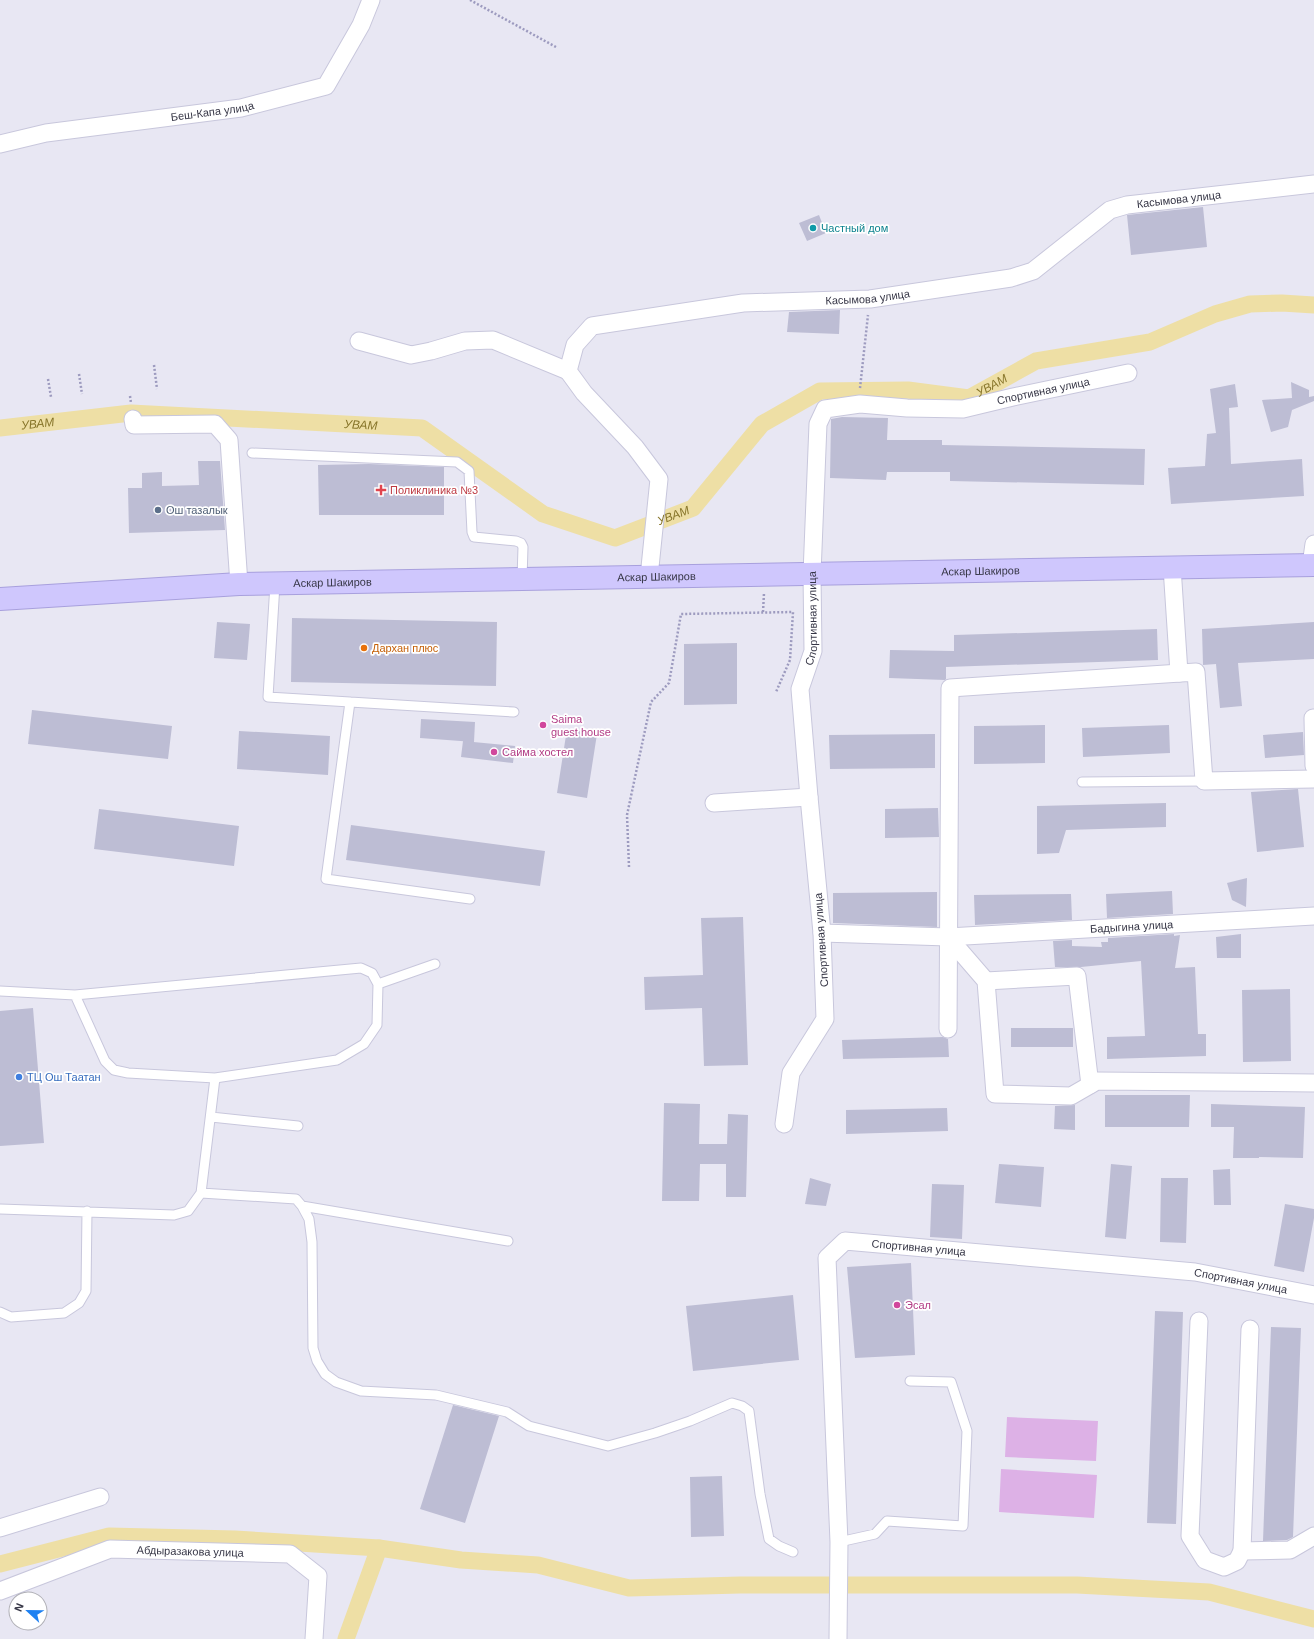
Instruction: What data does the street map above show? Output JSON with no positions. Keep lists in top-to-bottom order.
{
  "streets": {
    "main road": ["Аскар Шакиров"],
    "street": [
      "Беш-Капа улица",
      "Касымова улица",
      "Спортивная улица",
      "Бадыгина улица",
      "Абдыразакова улица"
    ]
  },
  "crossings": [
    ["Спортивная улица", "Аскар Шакиров"],
    ["Спортивная улица", "Бадыгина улица"]
  ],
  "water": ["УВАМ"],
  "places": {
    "other": [
      "Частный дом",
      "Ош тазалык",
      "Дархан плюс",
      "Saima guest house",
      "Сайма хостел",
      "ТЦ Ош Таатан",
      "Эсал"
    ],
    "health": ["Поликлиника №3"]
  },
  "north": "left"
}
